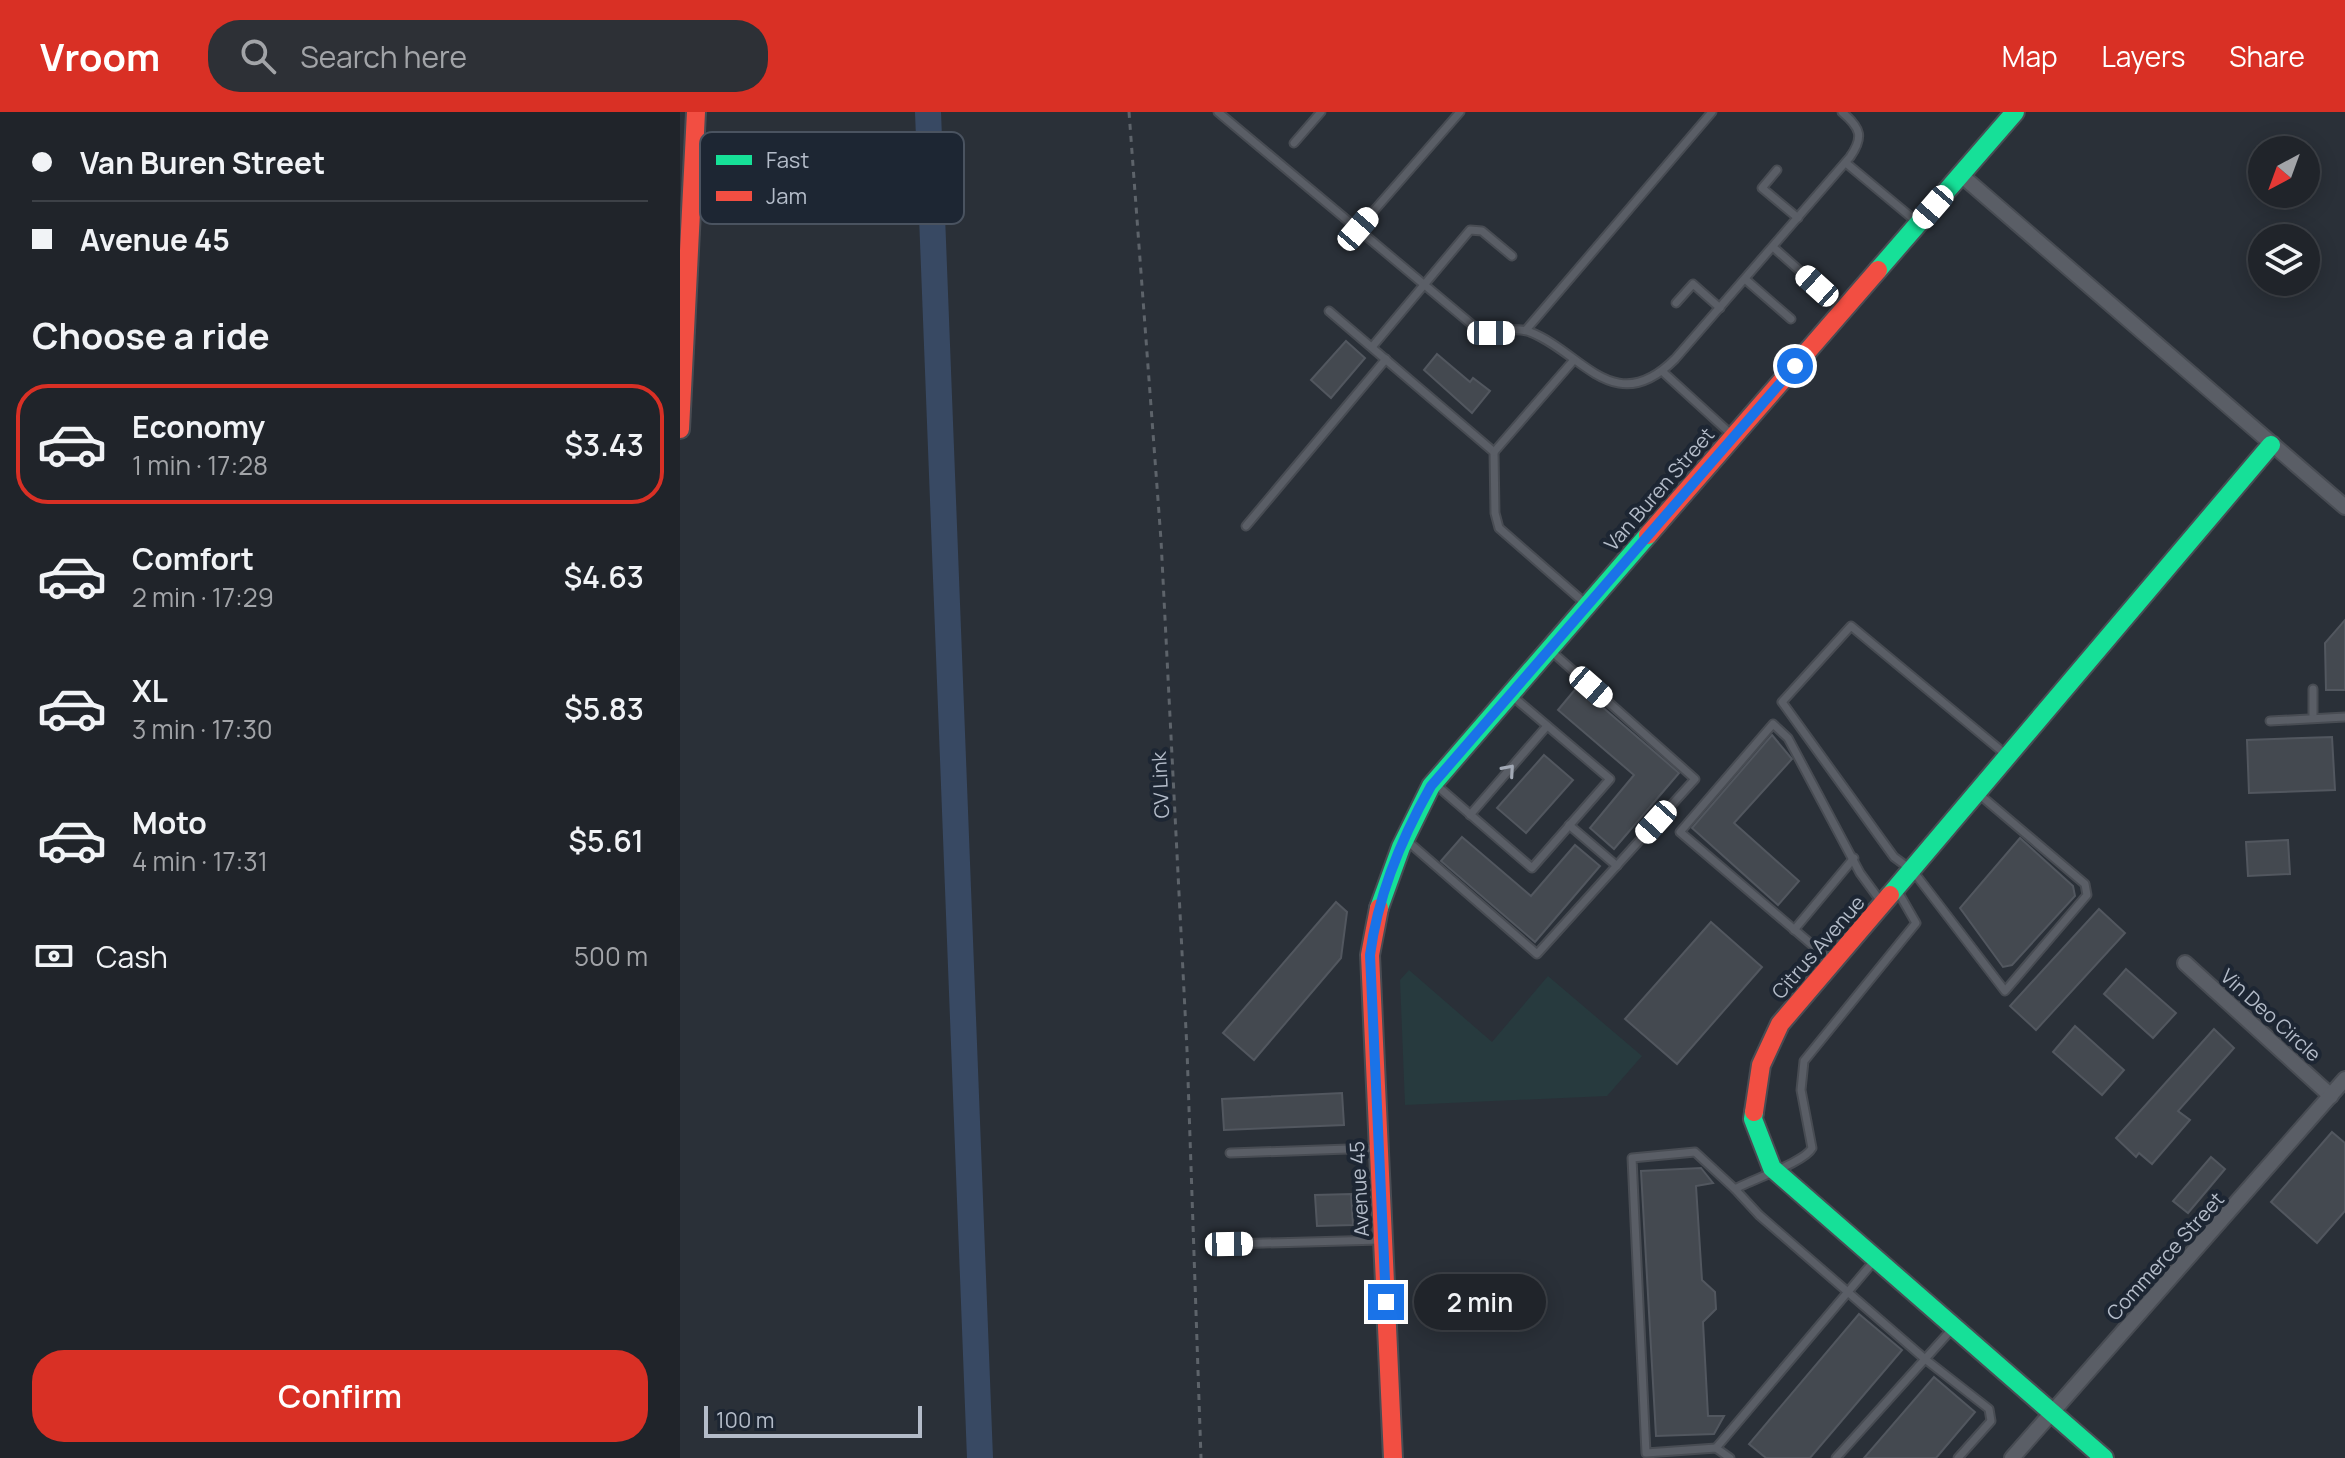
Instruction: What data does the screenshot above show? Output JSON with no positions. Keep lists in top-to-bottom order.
{
  "streets": {
    "main road": ["Van Buren Street", "Citrus Avenue", "Avenue 45"],
    "street": ["Vin Deo Circle", "Commerce Street"],
    "path": ["CV Link"]
  },
  "crossings": [
    ["Van Buren Street", "Avenue 45"],
    ["Citrus Avenue", "Commerce Street"],
    ["Vin Deo Circle", "Commerce Street"]
  ],
  "legend": ["Fast", "Jam"],
  "scale_bar": "100 m",
  "north": "bottom left",
  "page": {
    "header": "Vroom",
    "search": "Search here",
    "nav": ["Map", "Layers", "Share"],
    "banner": ["Van Buren Street", "Avenue 45"],
    "heading": "Choose a ride",
    "list": [
      {
        "name": "Economy",
        "note": "1 min · 17:28",
        "value": "$3.43"
      },
      {
        "name": "Comfort",
        "note": "2 min · 17:29",
        "value": "$4.63"
      },
      {
        "name": "XL",
        "note": "3 min · 17:30",
        "value": "$5.83"
      },
      {
        "name": "Moto",
        "note": "4 min · 17:31",
        "value": "$5.61"
      }
    ],
    "pay": ["Cash", "500 m"],
    "bubble": "2 min",
    "buttons": "Confirm",
    "scale": "100 m"
  }
}
